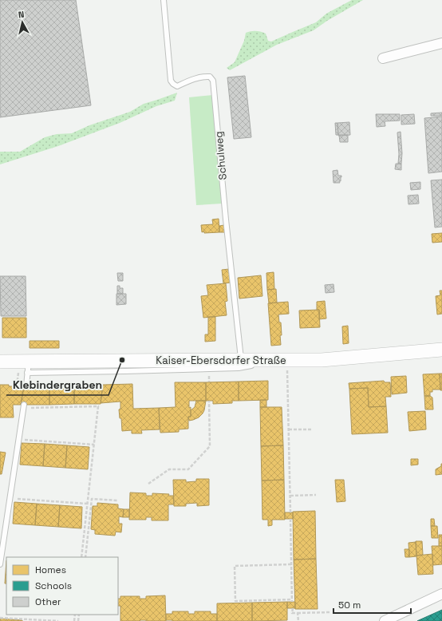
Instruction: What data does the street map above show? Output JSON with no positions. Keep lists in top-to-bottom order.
{
  "streets": {
    "main road": ["Kaiser-Ebersdorfer Straße"],
    "lane": ["Schulweg"]
  },
  "crossings": [
    ["Schulweg", "Kaiser-Ebersdorfer Straße"]
  ],
  "places": ["Klebindergraben"],
  "legend": ["Homes", "Schools", "Other"],
  "scale_bar": "50 m",
  "north": "top"
}
